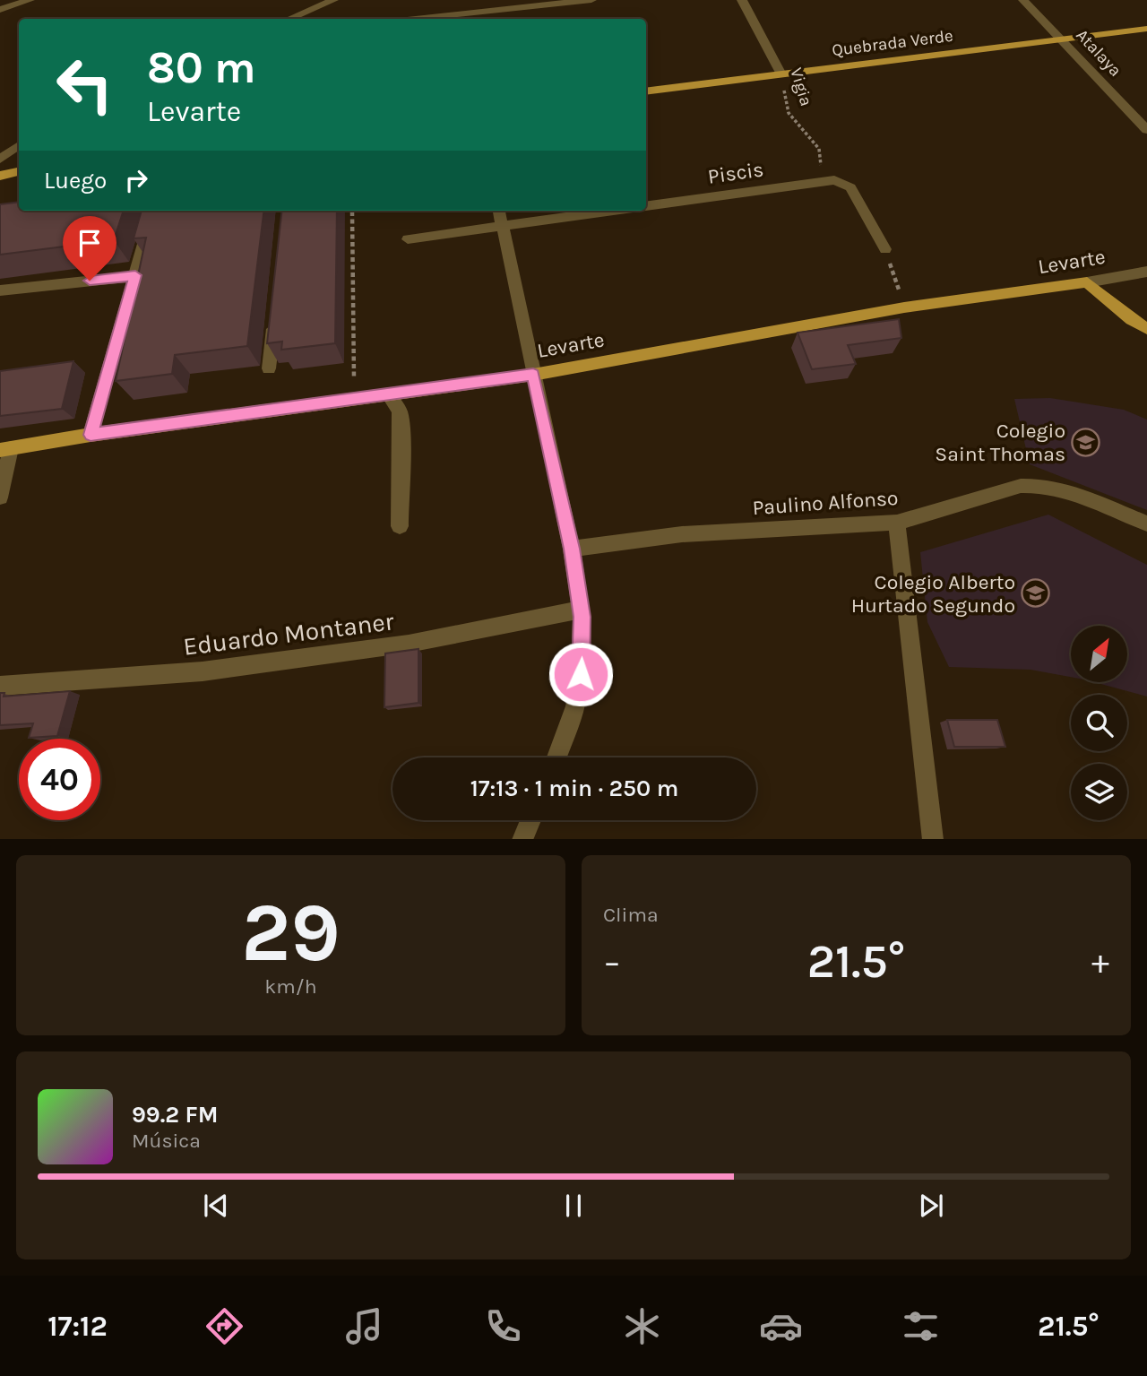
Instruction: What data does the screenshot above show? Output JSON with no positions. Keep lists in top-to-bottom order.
{
  "streets": {
    "main road": ["Quebrada Verde", "Levarte"],
    "street": [
      "Atalaya",
      "Vigia",
      "Piscis",
      "Paulino Alfonso",
      "Eduardo Montaner"
    ]
  },
  "crossings": [
    ["Quebrada Verde", "Atalaya"],
    ["Quebrada Verde", "Vigia"],
    ["Vigia", "Piscis"]
  ],
  "places": {
    "school or university": ["Colegio Saint Thomas", "Colegio Alberto Hurtado Segundo"]
  },
  "north": "top right",
  "page": {
    "turn": ["80 m", "Levarte"],
    "then": "Luego",
    "limit": "40",
    "trip": "17:13 · 1 min · 250 m",
    "tile": [
      ["29", "km/h"],
      "Clima"
    ],
    "heat": ["−", "21.5°", "+"],
    "song": ["99.2 FM", "Música"],
    "tabs": ["17:12", "21.5°"]
  }
}
